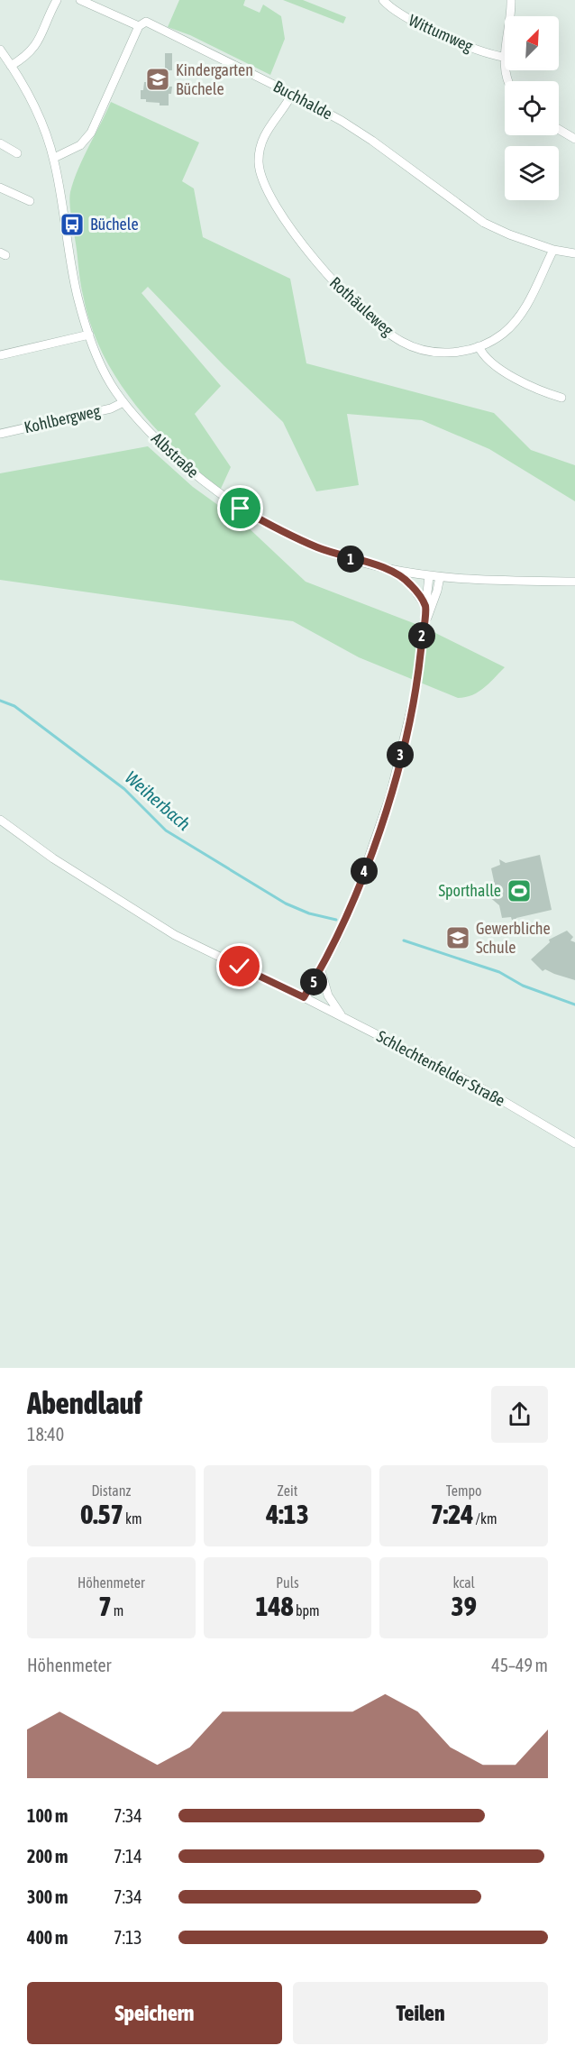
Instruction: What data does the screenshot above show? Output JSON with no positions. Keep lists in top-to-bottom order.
{
  "streets": {
    "street": [
      "Wittumweg",
      "Buchhalde",
      "Rothäuleweg",
      "Kohlbergweg",
      "Albstraße",
      "Schlechtenfelder Straße"
    ]
  },
  "crossings": [
    ["Buchhalde", "Rothäuleweg"],
    ["Kohlbergweg", "Albstraße"]
  ],
  "water": ["Weiherbach"],
  "places": {
    "school or university": ["Kindergarten Büchele", "Gewerbliche Schule"],
    "bus stop": ["Büchele"],
    "sports": ["Sporthalle"]
  },
  "north": "top right",
  "page": {
    "pins": [
      "1",
      "2",
      "3",
      "4",
      "5"
    ],
    "heading": ["Abendlauf", "18:40"],
    "stats": [
      ["Distanz", "0.57 km"],
      ["Zeit", "4:13"],
      ["Tempo", "7:24 /km"],
      ["Höhenmeter", "7 m"],
      ["Puls", "148 bpm"],
      ["kcal", "39"]
    ],
    "chart": ["Höhenmeter", "45–49 m"],
    "list": [
      {
        "name": "100 m",
        "note": "7:34"
      },
      {
        "name": "200 m",
        "note": "7:14"
      },
      {
        "name": "300 m",
        "note": "7:34"
      },
      {
        "name": "400 m",
        "note": "7:13"
      }
    ],
    "buttons": ["Speichern", "Teilen"]
  }
}
